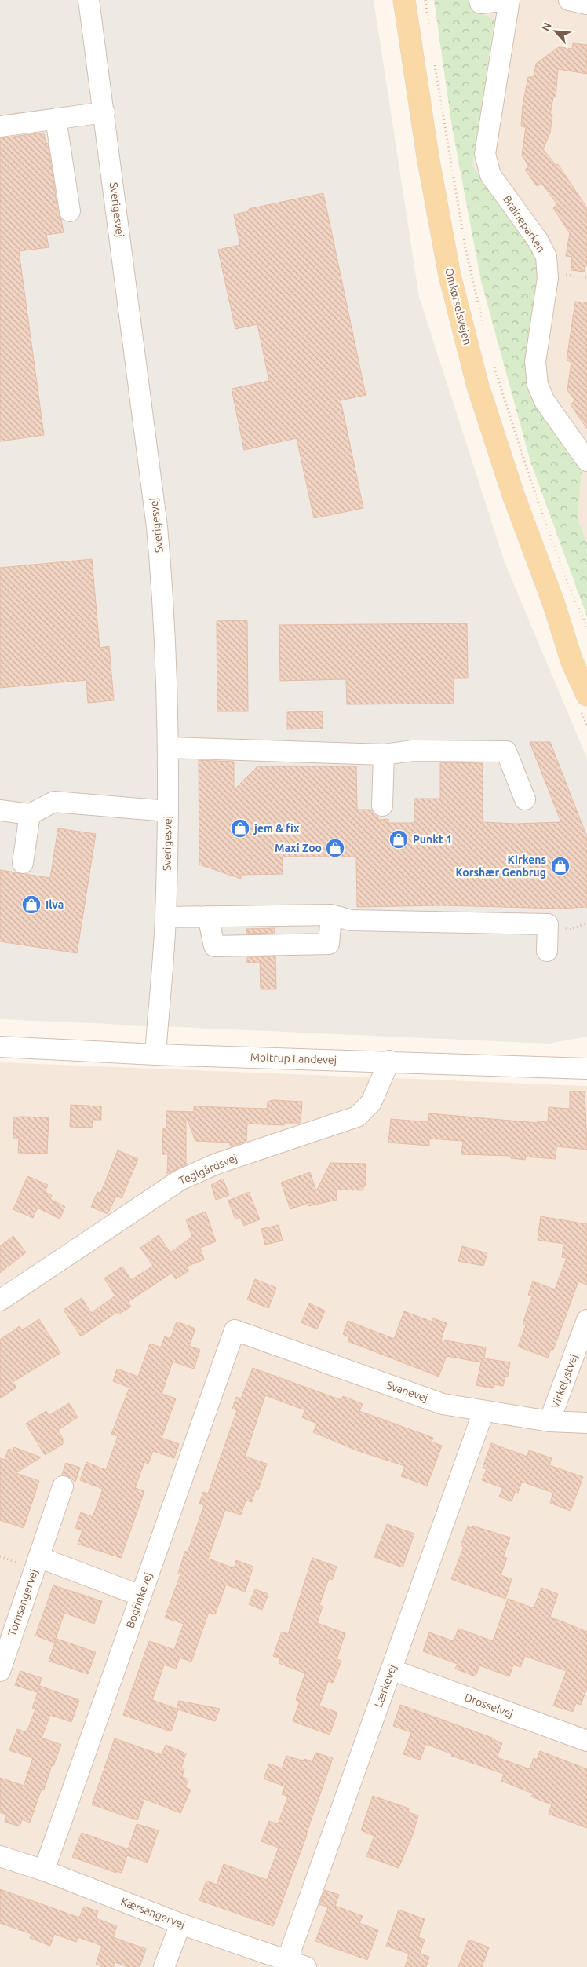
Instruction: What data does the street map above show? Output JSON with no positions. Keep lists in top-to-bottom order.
{
  "streets": {
    "main road": ["Omkørselsvejen"],
    "street": [
      "Sverigesvej",
      "Braineparken",
      "Moltrup Landevej",
      "Teglgårdsvej",
      "Virkelystvej",
      "Svanevej",
      "Bogfinkevej",
      "Tornsangervej",
      "Lærkevej",
      "Drosselvej",
      "Kærsangervej"
    ]
  },
  "crossings": [
    ["Sverigesvej", "Moltrup Landevej"],
    ["Moltrup Landevej", "Teglgårdsvej"],
    ["Virkelystvej", "Svanevej"],
    ["Svanevej", "Bogfinkevej"],
    ["Svanevej", "Lærkevej"],
    ["Bogfinkevej", "Tornsangervej"],
    ["Bogfinkevej", "Kærsangervej"],
    ["Lærkevej", "Drosselvej"],
    ["Lærkevej", "Kærsangervej"]
  ],
  "places": {
    "shop": [
      "jem & fix",
      "Punkt 1",
      "Maxi Zoo",
      "Kirkens Korshær Genbrug",
      "Ilva"
    ]
  },
  "north": "top left"
}
